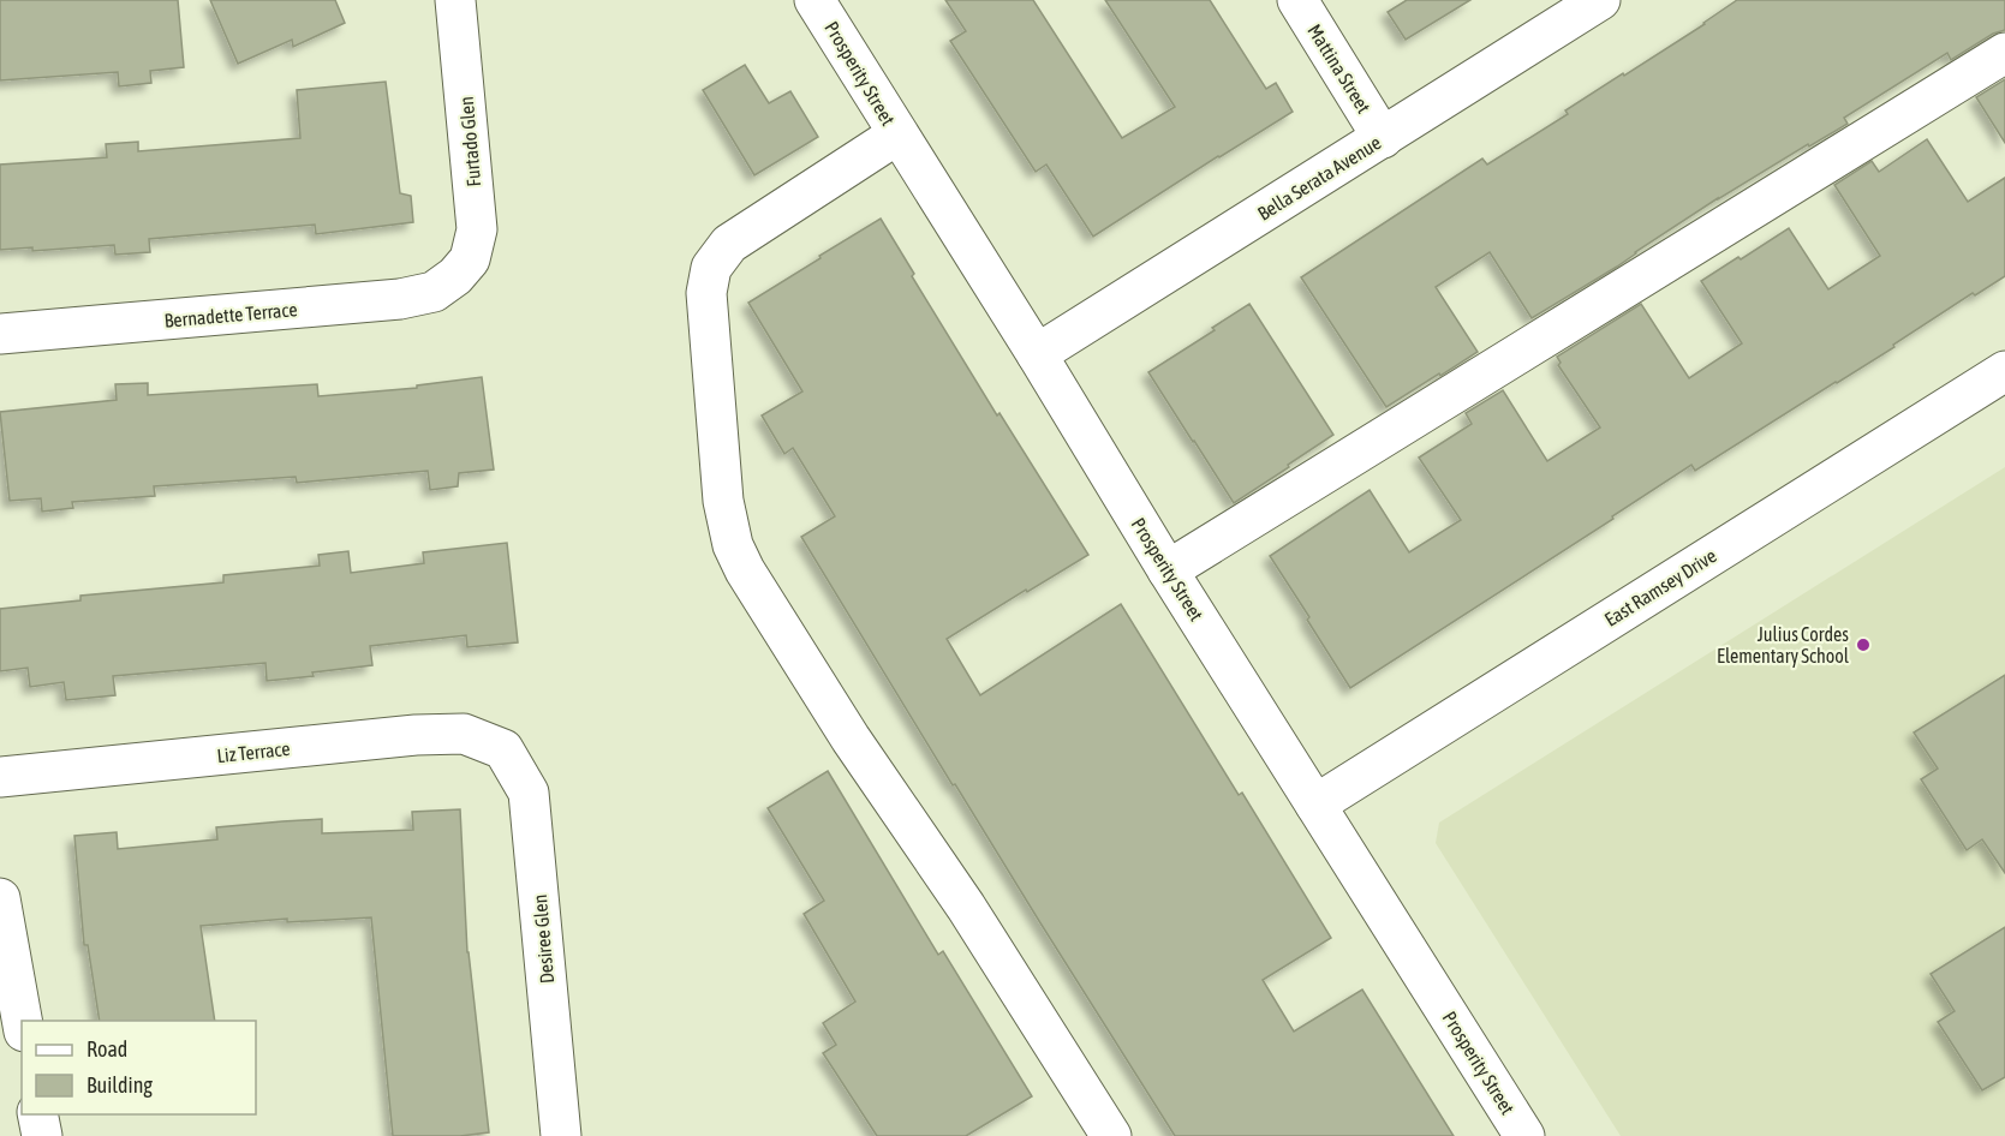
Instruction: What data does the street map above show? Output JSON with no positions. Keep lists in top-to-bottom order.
{
  "streets": {
    "street": [
      "Mattina Street",
      "Prosperity Street",
      "Furtado Glen",
      "Bella Serata Avenue",
      "Bernadette Terrace",
      "East Ramsey Drive",
      "Liz Terrace",
      "Desiree Glen"
    ]
  },
  "crossings": [
    ["Mattina Street", "Bella Serata Avenue"],
    ["Prosperity Street", "Bella Serata Avenue"],
    ["Prosperity Street", "East Ramsey Drive"],
    ["Furtado Glen", "Bernadette Terrace"],
    ["Liz Terrace", "Desiree Glen"]
  ],
  "places": ["Julius Cordes Elementary School"],
  "legend": ["Road", "Building"]
}
